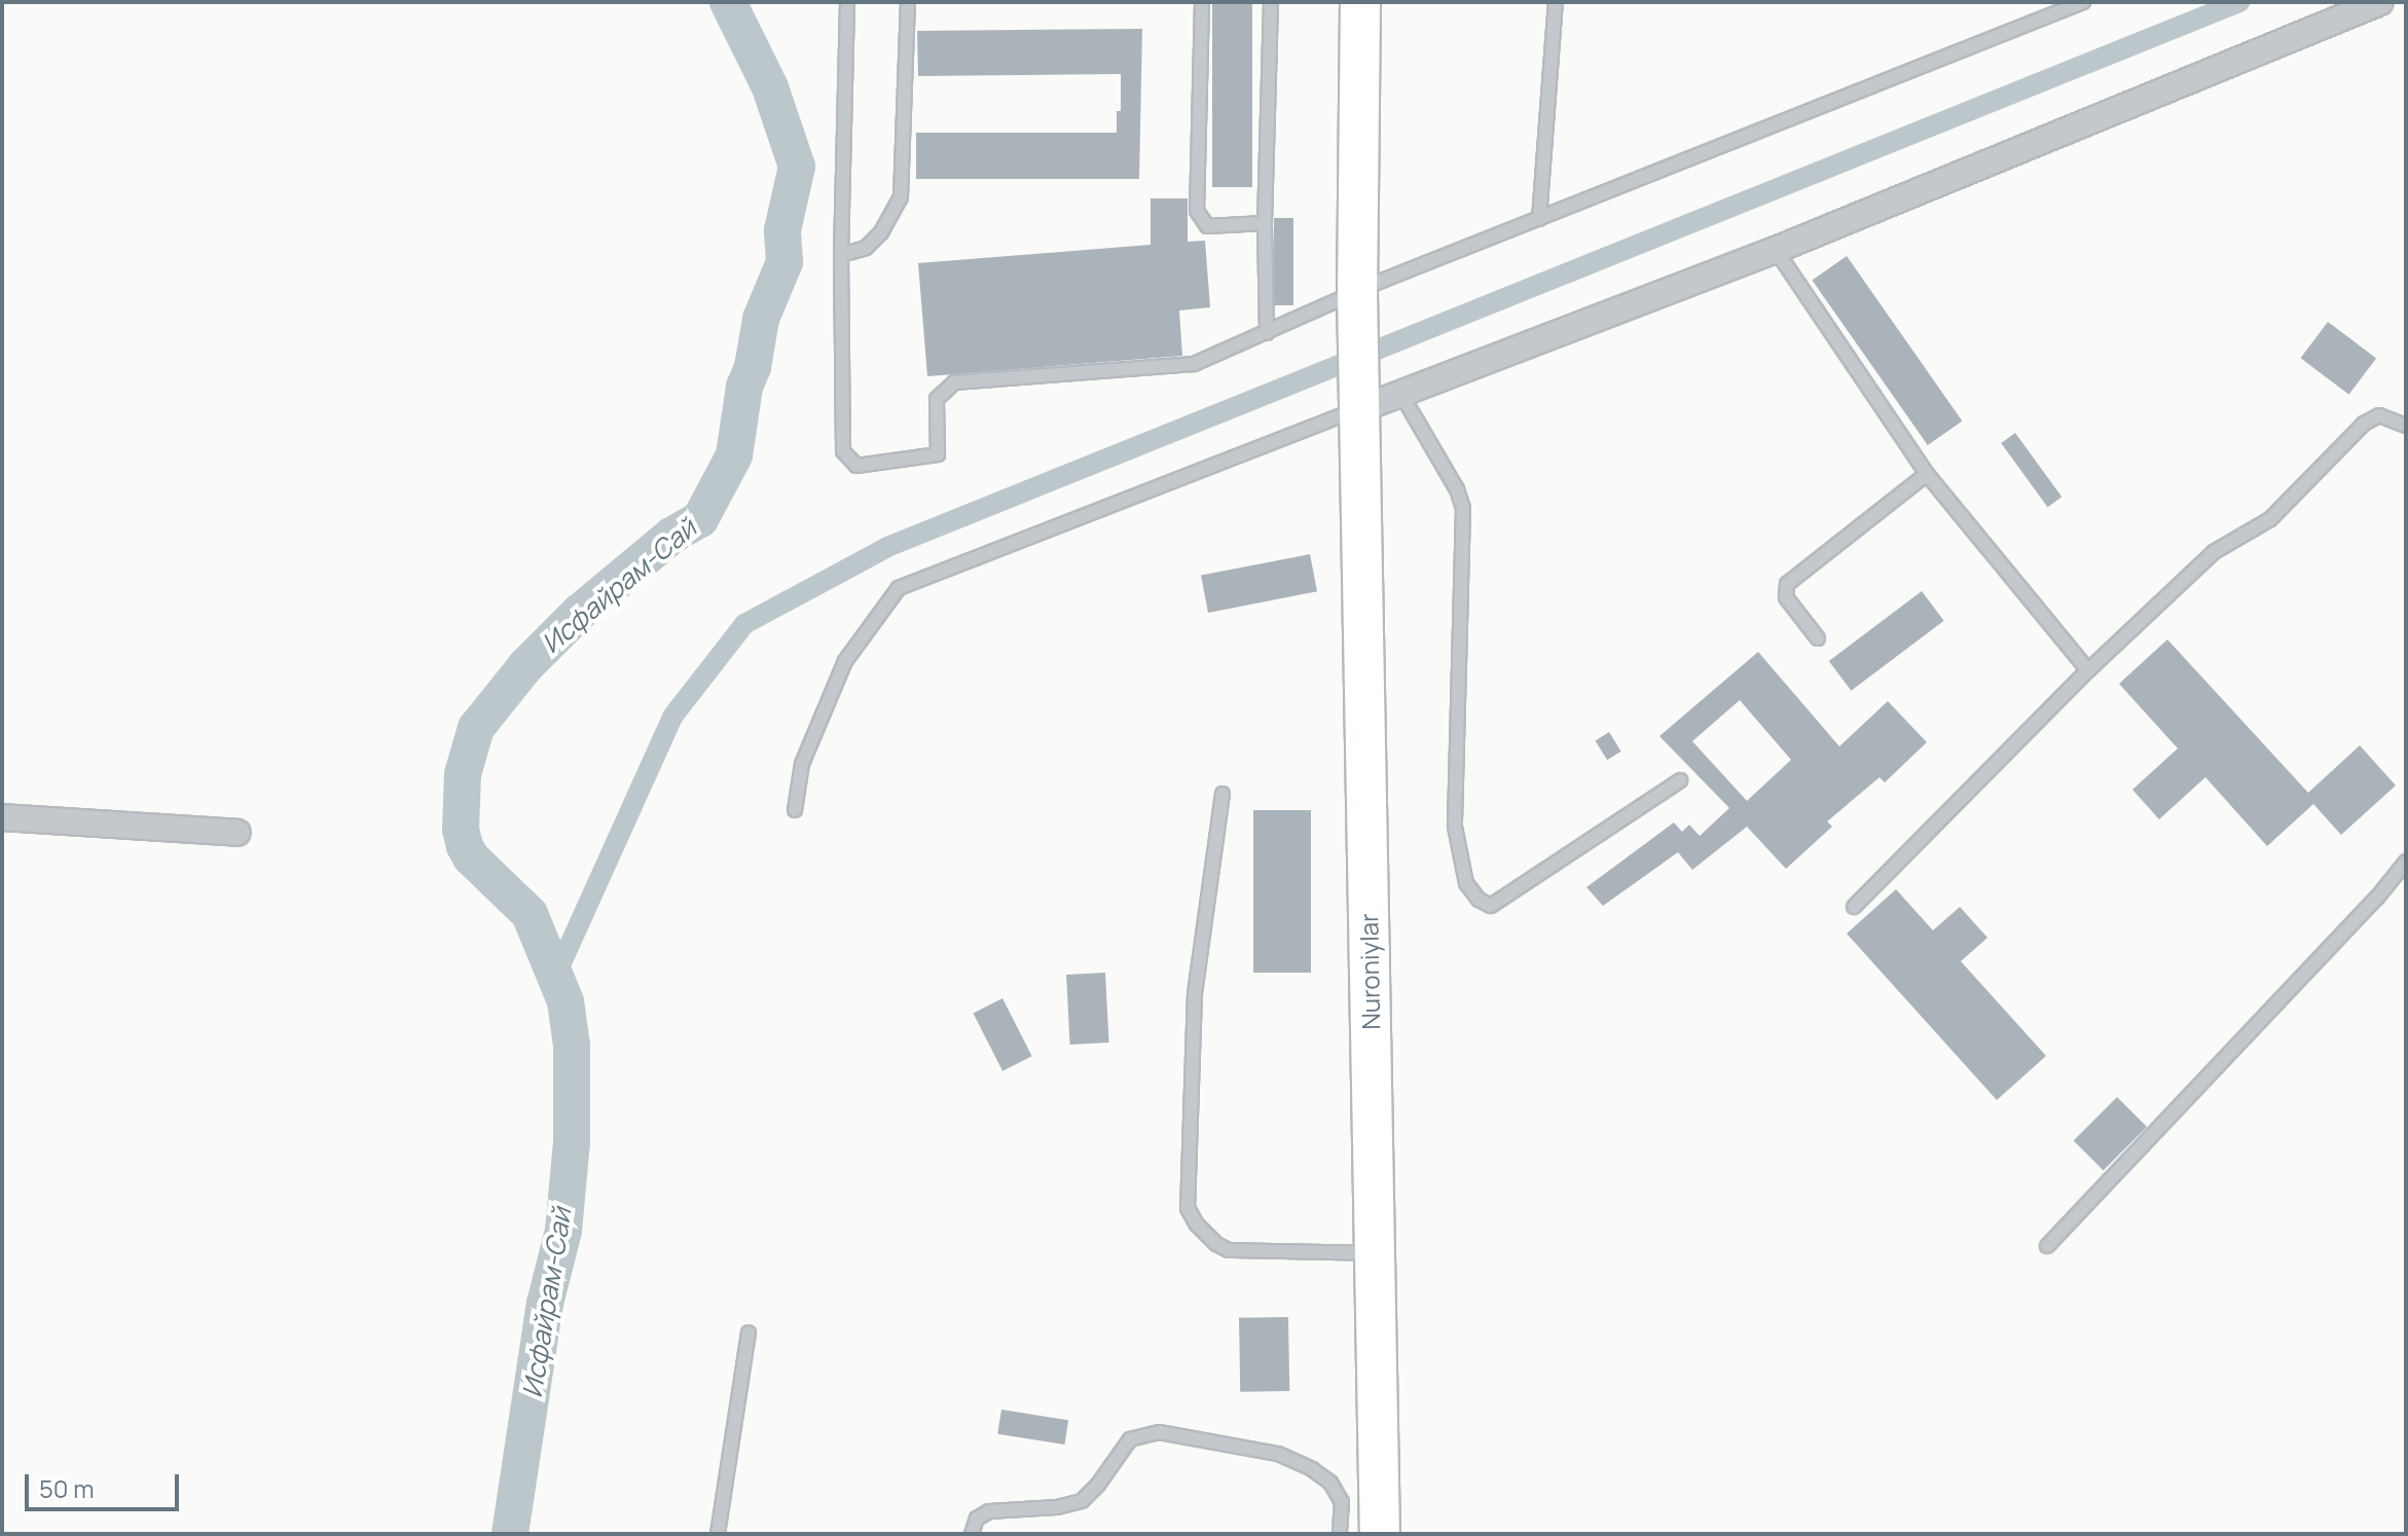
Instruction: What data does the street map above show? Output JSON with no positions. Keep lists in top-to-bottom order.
{
  "streets": {
    "main road": ["Nuroniylar"]
  },
  "water": ["Исфайрам-Сай"],
  "scale_bar": "50 m"
}
